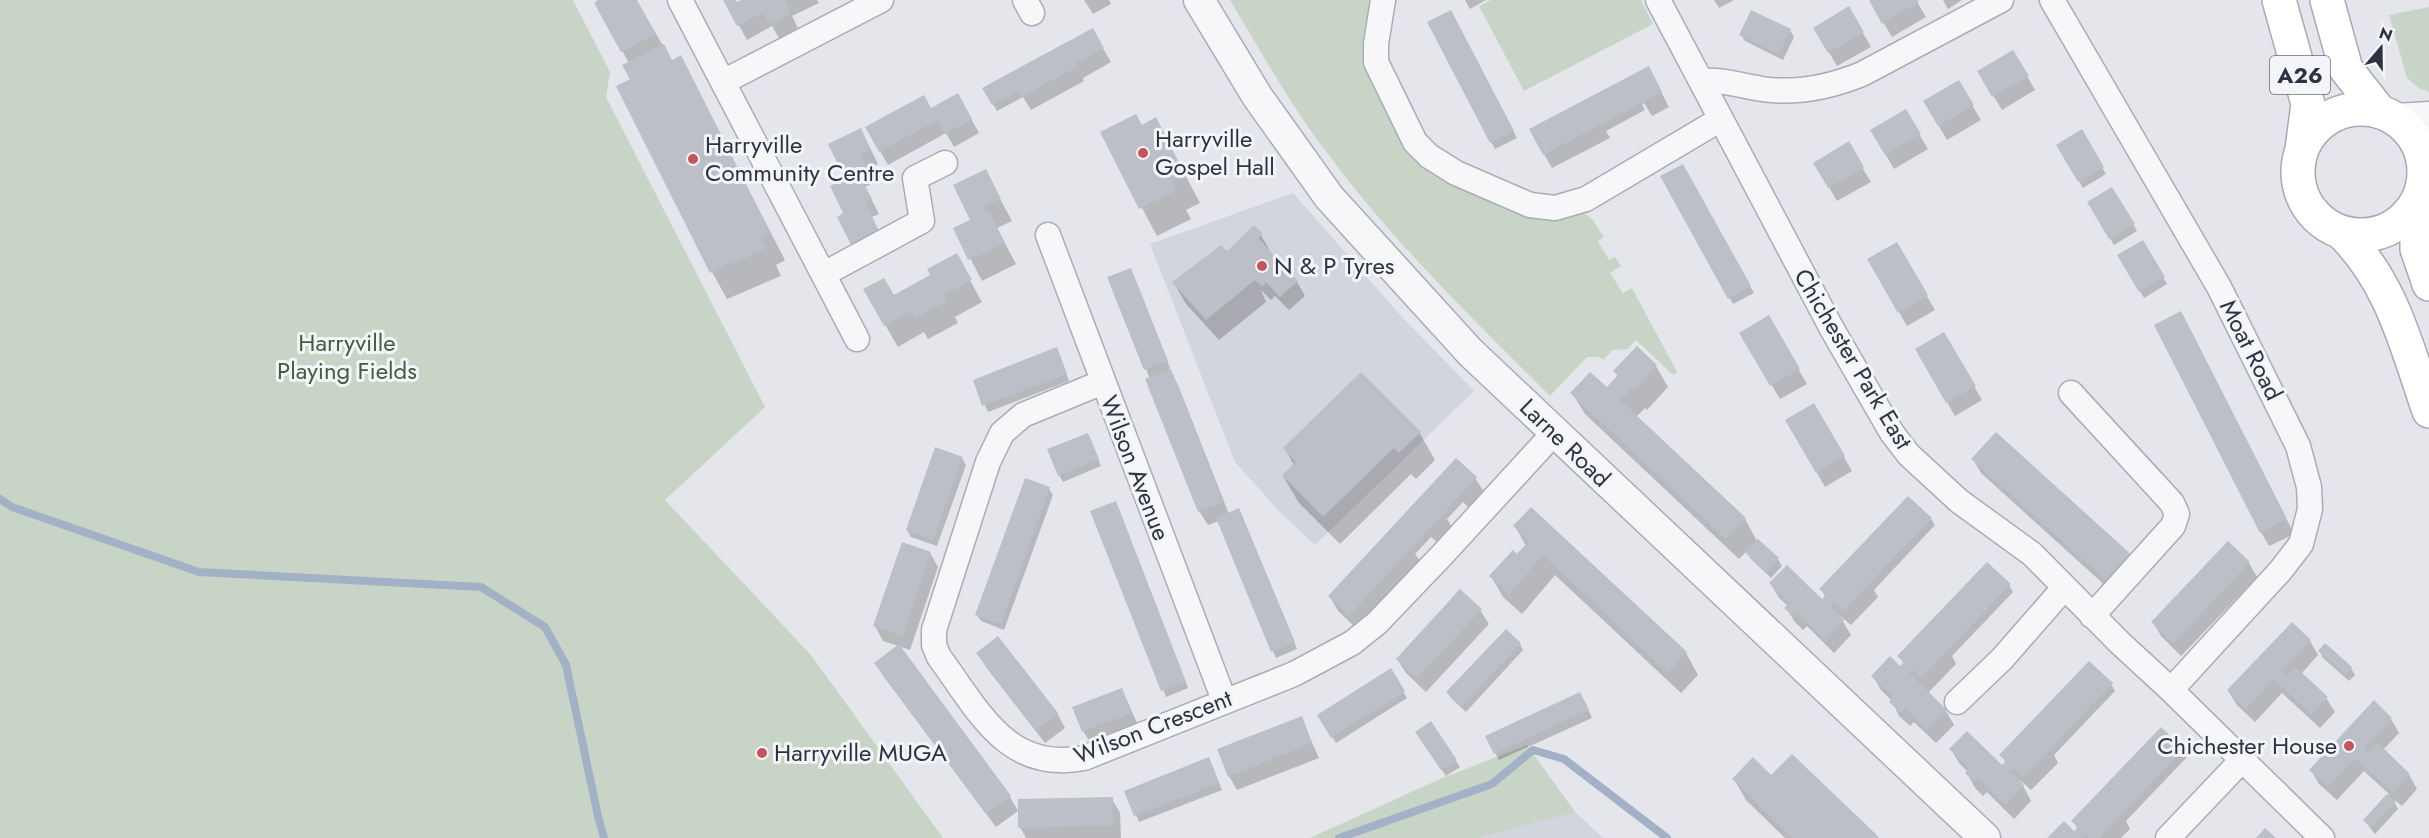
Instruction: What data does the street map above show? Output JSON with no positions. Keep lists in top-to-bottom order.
{
  "streets": {
    "main road": ["A26"],
    "street": [
      "Moat Road",
      "Chichester Park East",
      "Larne Road",
      "Wilson Avenue",
      "Wilson Crescent"
    ]
  },
  "crossings": [
    ["Moat Road", "Chichester Park East"],
    ["Larne Road", "Wilson Crescent"],
    ["Wilson Avenue", "Wilson Crescent"]
  ],
  "parks": ["Harryville Playing Fields"],
  "places": [
    "Harryville Gospel Hall",
    "Harryville Community Centre",
    "N & P Tyres",
    "Chichester House",
    "Harryville MUGA"
  ],
  "north": "top"
}
